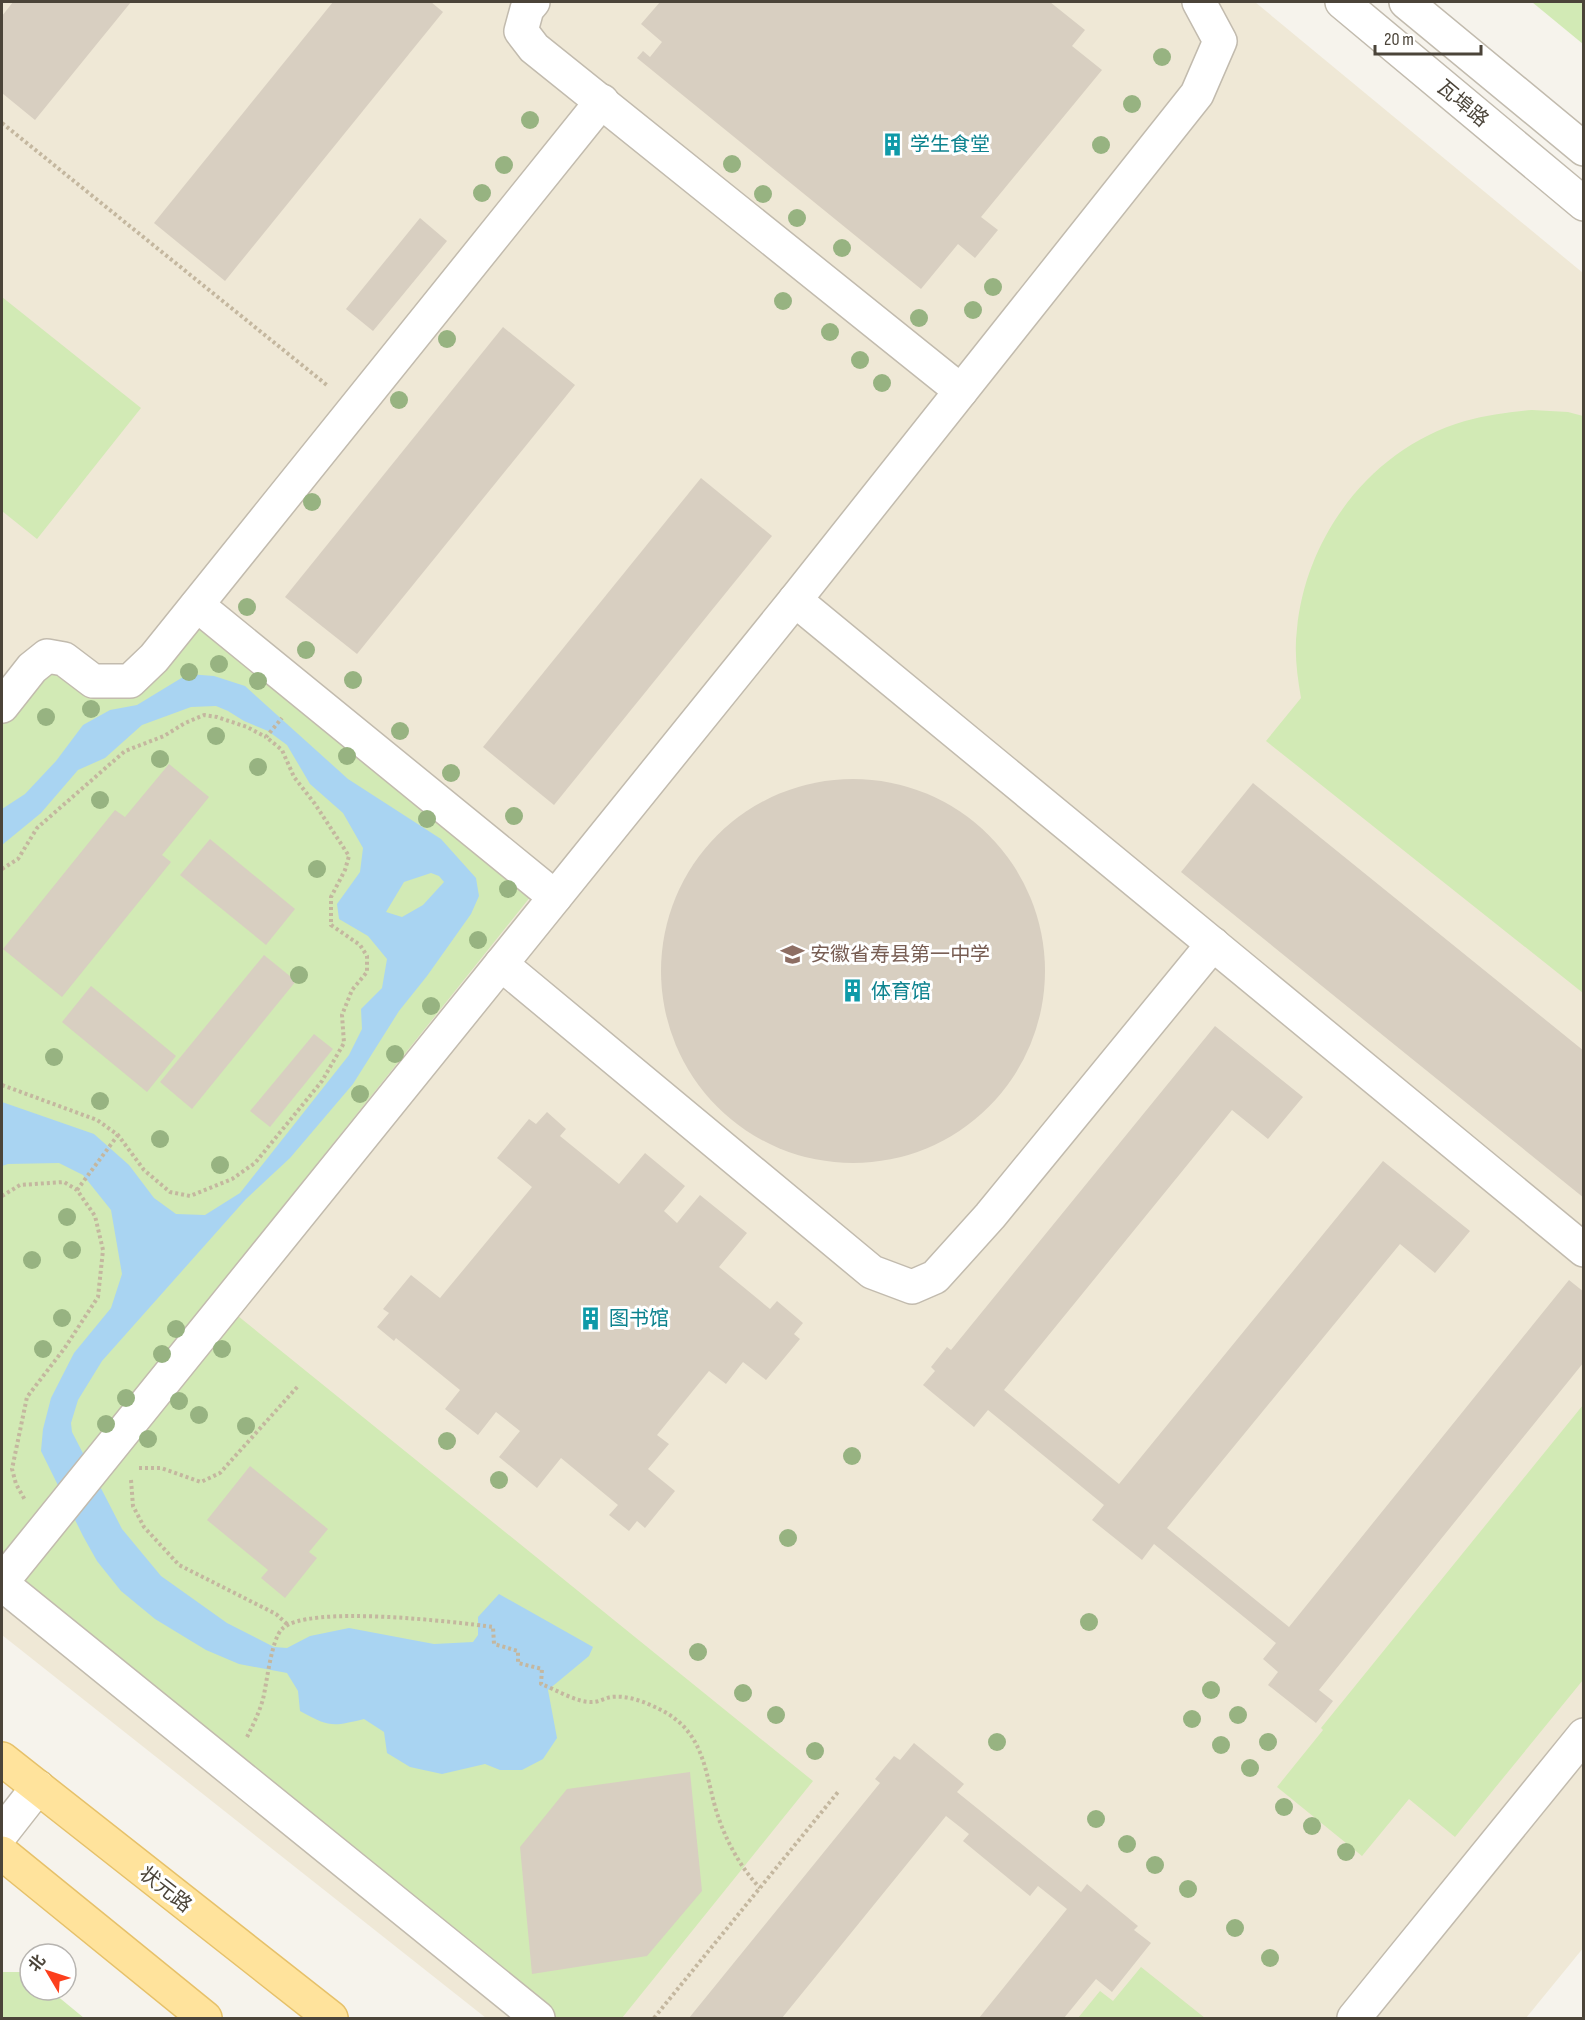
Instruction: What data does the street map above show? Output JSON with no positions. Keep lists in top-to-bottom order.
{
  "streets": {
    "main road": ["状元路"],
    "street": ["瓦埠路"]
  },
  "places": {
    "building": ["学生食堂", "体育馆", "图书馆"],
    "school or university": ["安徽省寿县第一中学"]
  },
  "scale_bar": "20 m",
  "north": "top left"
}
